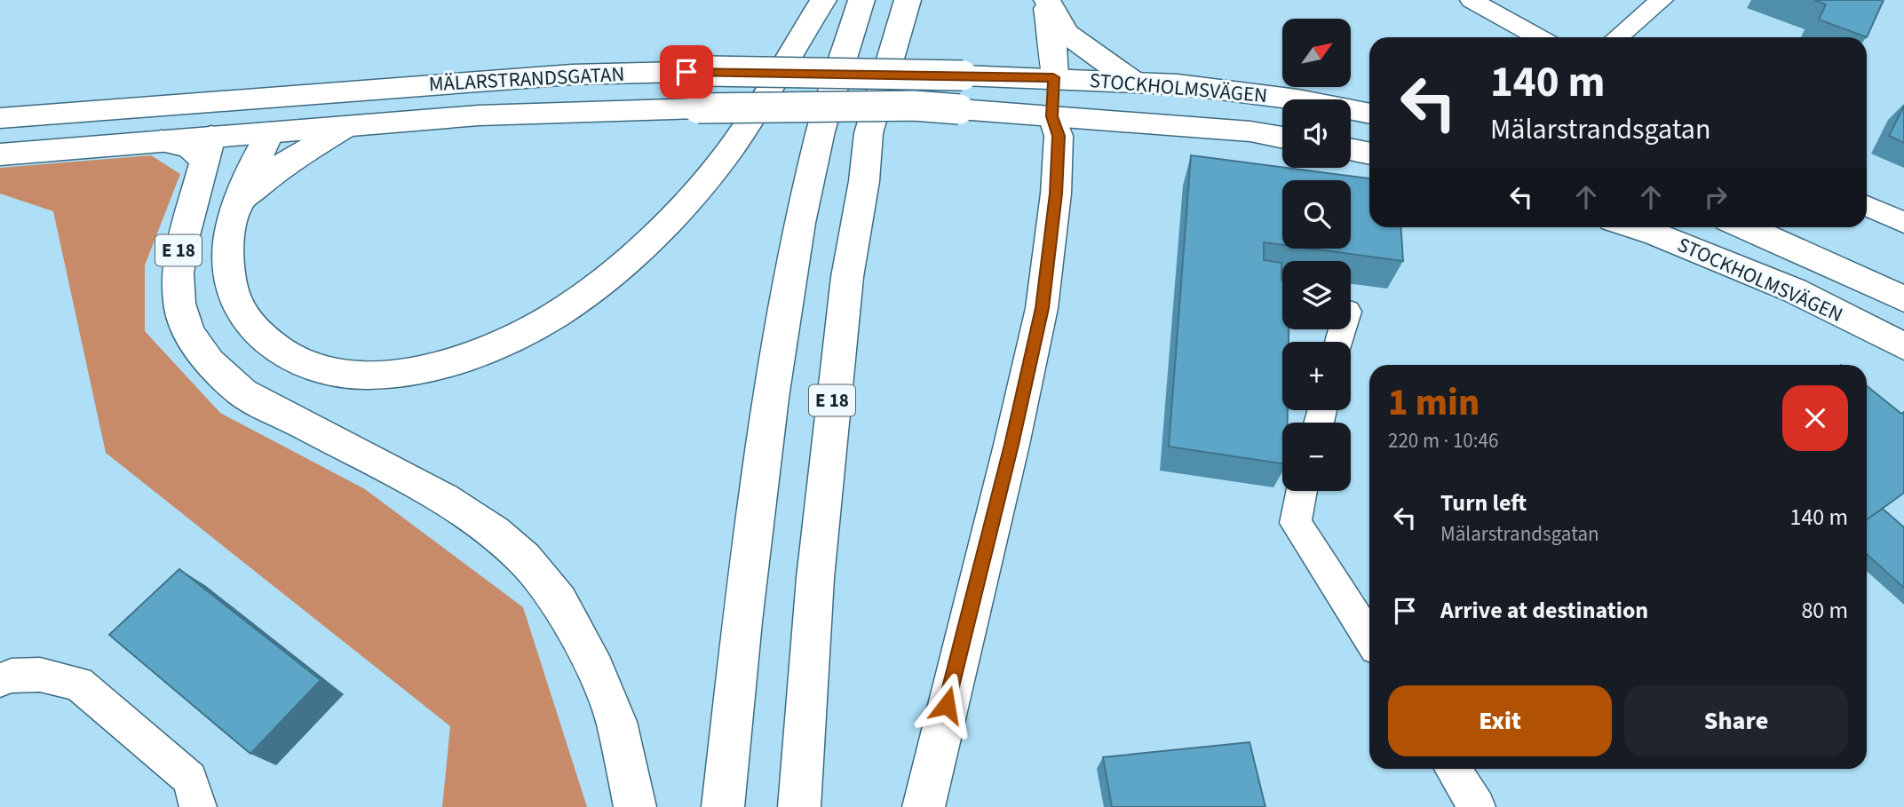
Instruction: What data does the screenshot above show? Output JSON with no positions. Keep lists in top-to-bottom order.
{
  "streets": {
    "main road": ["MÄLARSTRANDSGATAN", "STOCKHOLMSVÄGEN", "E 18"]
  },
  "crossings": [
    ["MÄLARSTRANDSGATAN", "STOCKHOLMSVÄGEN"],
    ["MÄLARSTRANDSGATAN", "E 18"]
  ],
  "north": "top right",
  "page": {
    "map_buttons": ["+", "−"],
    "turn": ["140 m", "Mälarstrandsgatan"],
    "heading": ["1 min", "220 m · 10:46"],
    "list": [
      {
        "name": "Turn left",
        "note": "Mälarstrandsgatan",
        "value": "140 m"
      },
      {
        "name": "Arrive at destination",
        "value": "80 m"
      }
    ],
    "buttons": ["Exit", "Share"]
  }
}
